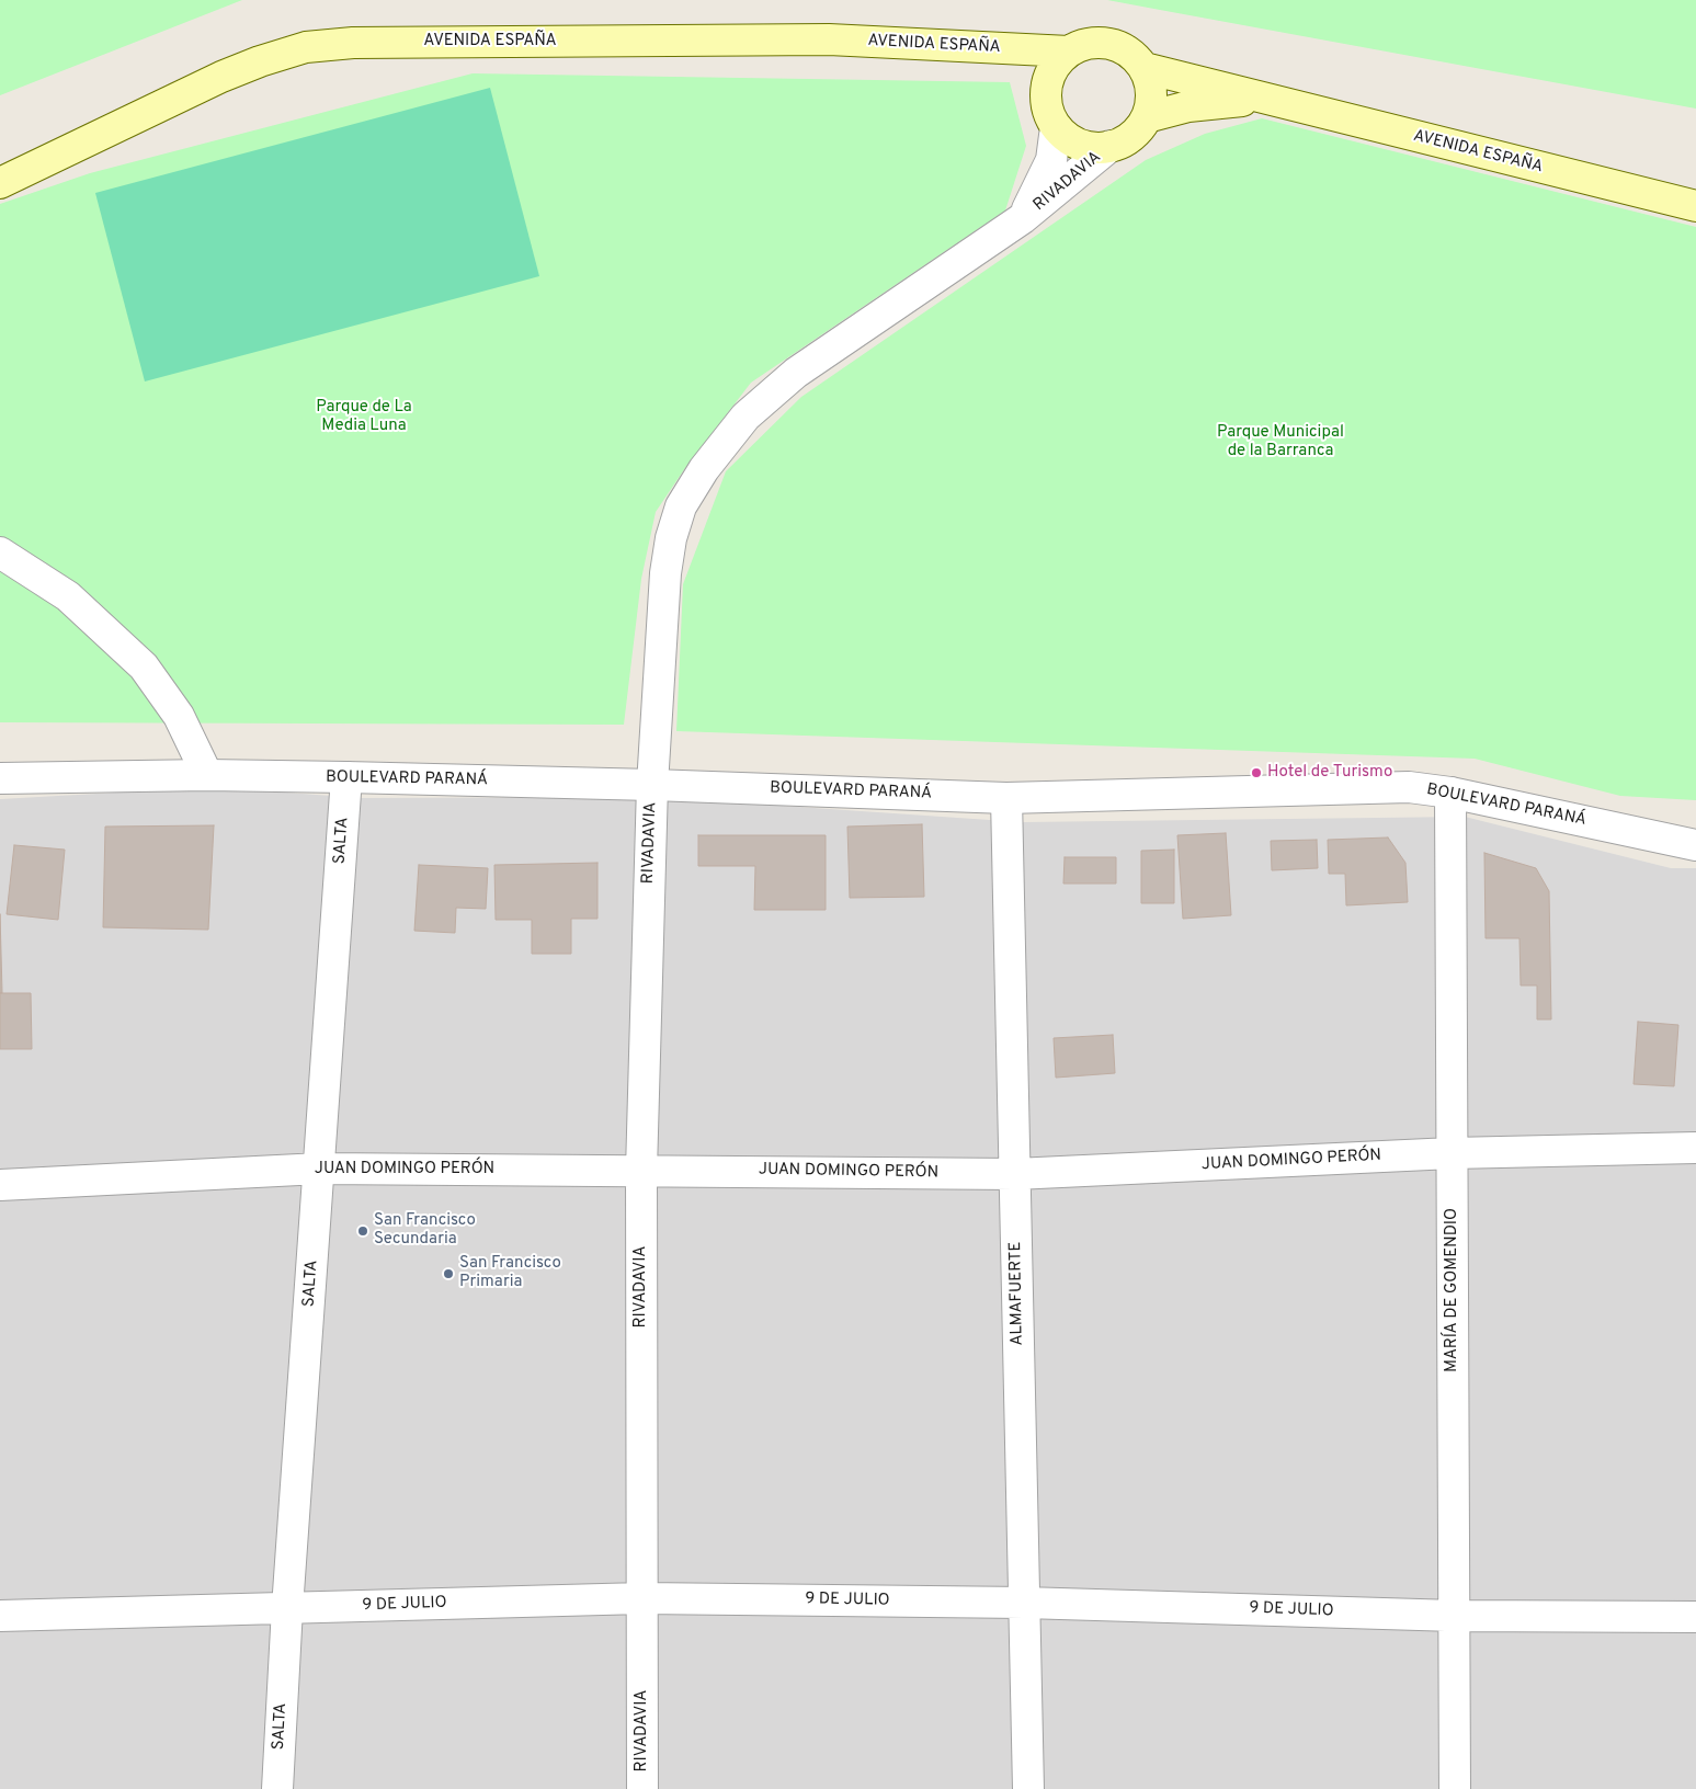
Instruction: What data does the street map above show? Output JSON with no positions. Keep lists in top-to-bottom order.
{
  "streets": {
    "main road": ["AVENIDA ESPAÑA"],
    "street": [
      "RIVADAVIA",
      "BOULEVARD PARANÁ",
      "SALTA",
      "JUAN DOMINGO PERÓN",
      "MARÍA DE GOMENDIO",
      "ALMAFUERTE",
      "9 DE JULIO"
    ]
  },
  "crossings": [
    ["AVENIDA ESPAÑA", "RIVADAVIA"],
    ["RIVADAVIA", "BOULEVARD PARANÁ"],
    ["RIVADAVIA", "JUAN DOMINGO PERÓN"],
    ["RIVADAVIA", "9 DE JULIO"],
    ["BOULEVARD PARANÁ", "SALTA"],
    ["BOULEVARD PARANÁ", "MARÍA DE GOMENDIO"],
    ["BOULEVARD PARANÁ", "ALMAFUERTE"],
    ["SALTA", "JUAN DOMINGO PERÓN"],
    ["SALTA", "9 DE JULIO"],
    ["JUAN DOMINGO PERÓN", "MARÍA DE GOMENDIO"],
    ["JUAN DOMINGO PERÓN", "ALMAFUERTE"],
    ["MARÍA DE GOMENDIO", "9 DE JULIO"],
    ["ALMAFUERTE", "9 DE JULIO"]
  ],
  "parks": ["Parque de La Media Luna", "Parque Municipal de la Barranca"],
  "places": ["Hotel de Turismo", "San Francisco Secundaria", "San Francisco Primaria"]
}
